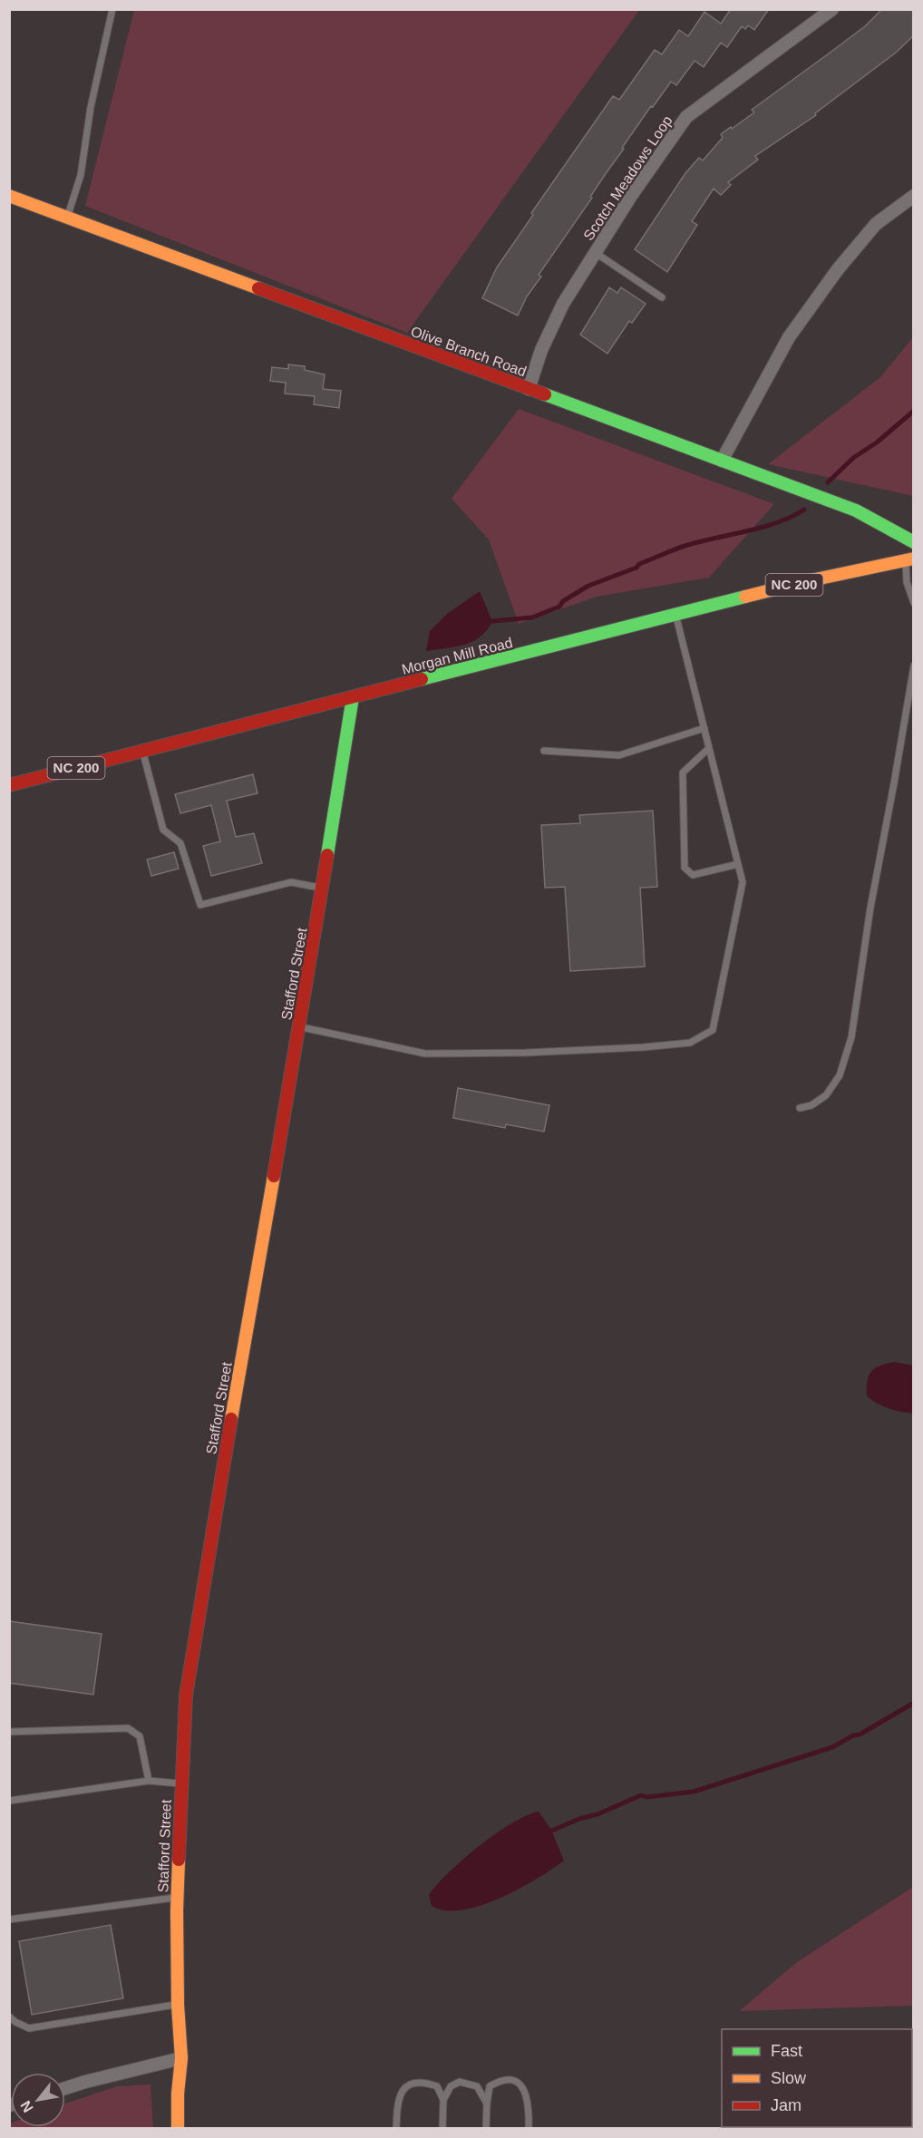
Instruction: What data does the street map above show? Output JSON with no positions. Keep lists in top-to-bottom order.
{
  "streets": {
    "street": [
      "Scotch Meadows Loop",
      "Olive Branch Road",
      "NC 200",
      "Morgan Mill Road",
      "Stafford Street"
    ]
  },
  "crossings": [
    ["Scotch Meadows Loop", "Olive Branch Road"],
    ["Morgan Mill Road", "Stafford Street"]
  ],
  "legend": ["Fast", "Slow", "Jam"],
  "north": "bottom left"
}
